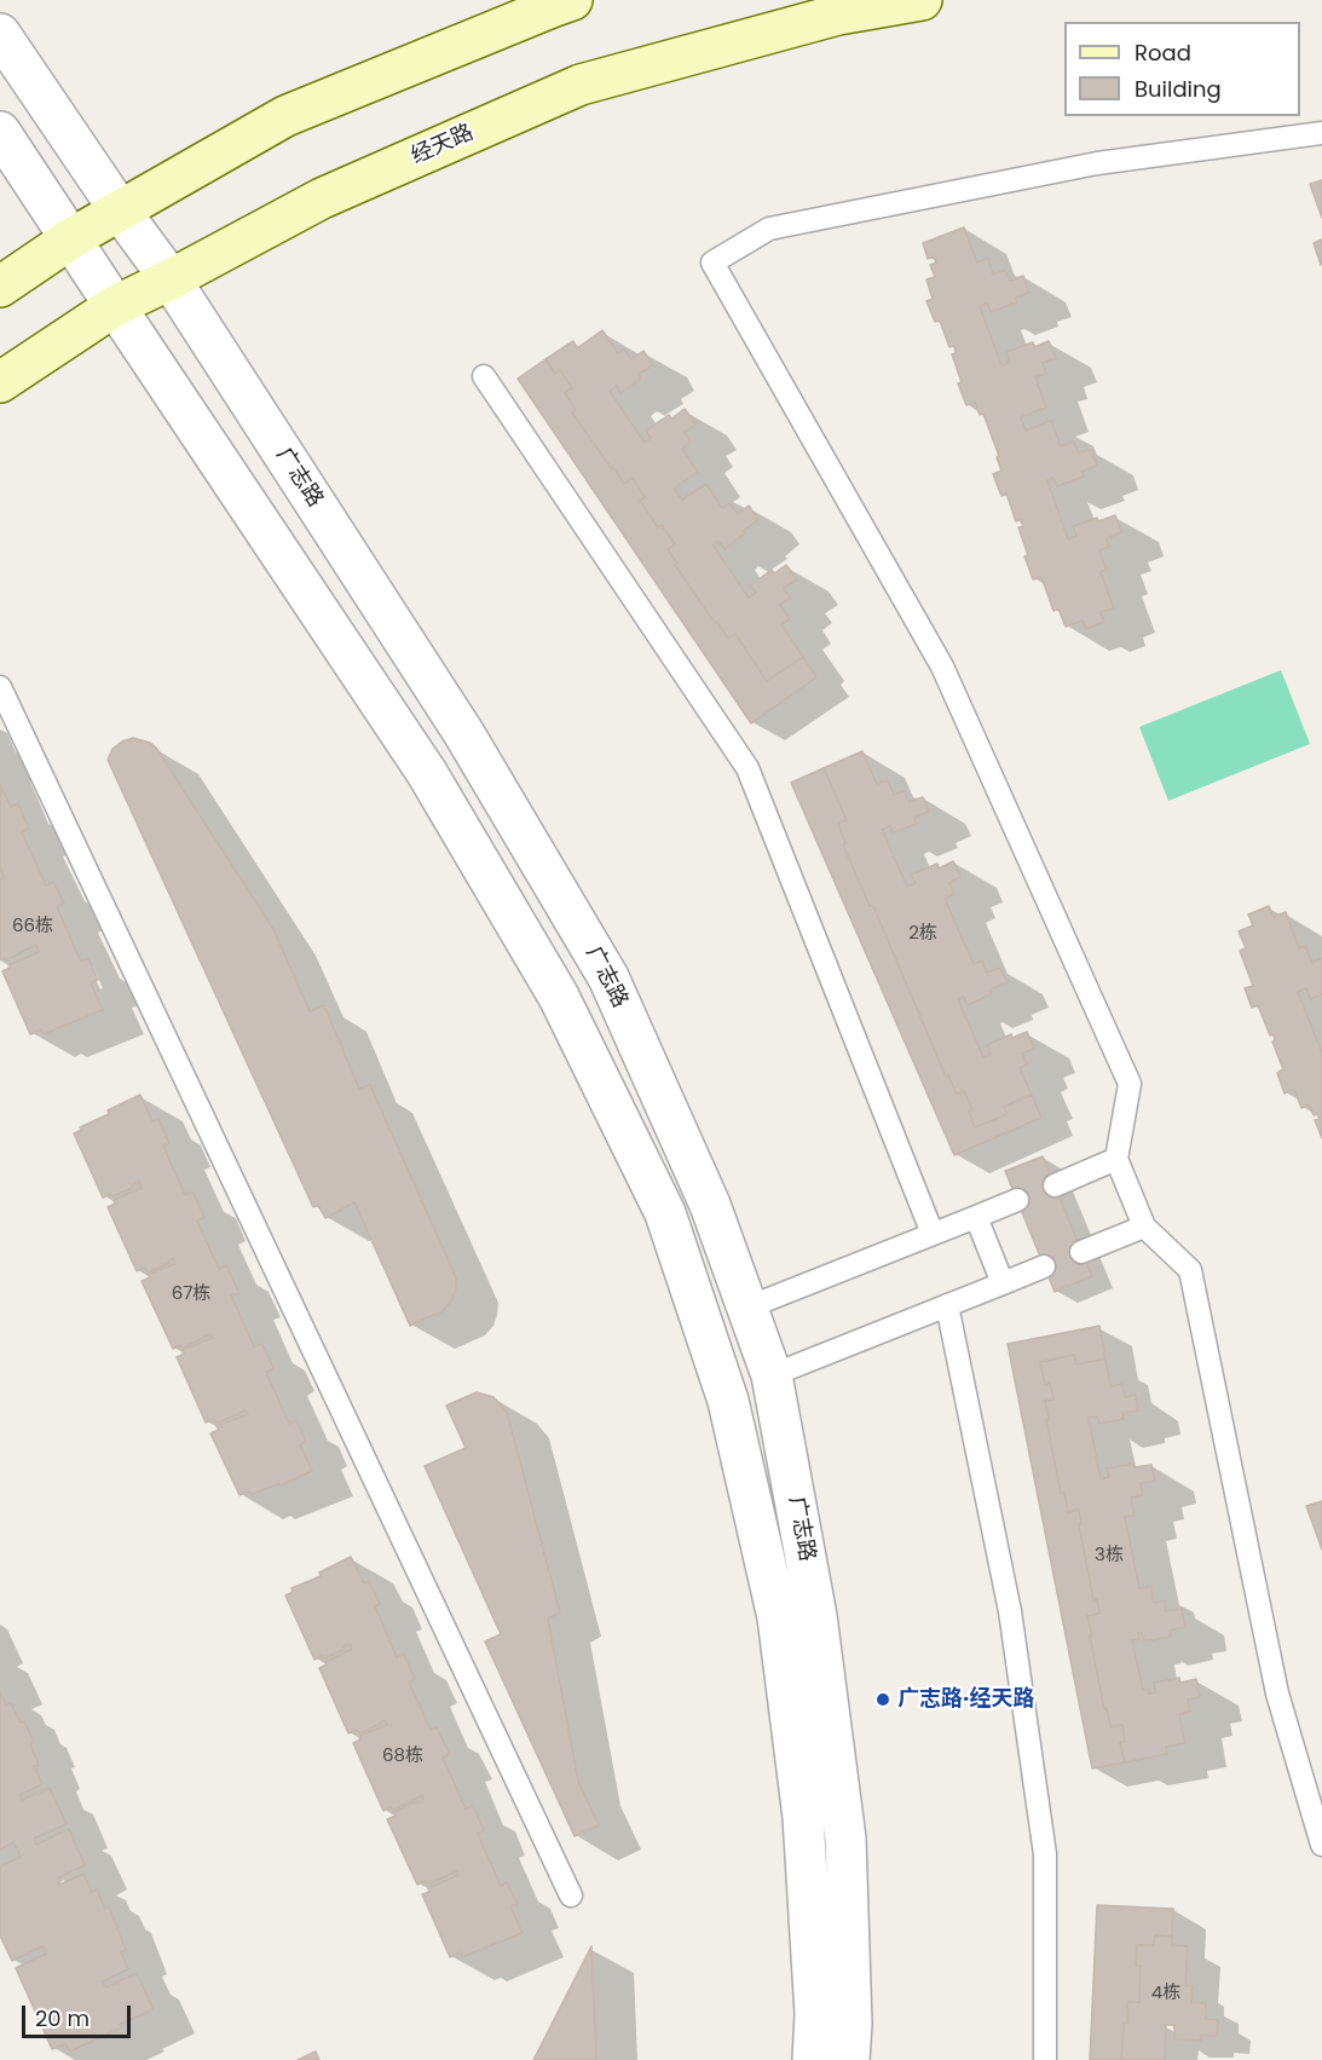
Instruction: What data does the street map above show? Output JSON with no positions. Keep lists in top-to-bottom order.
{
  "streets": {
    "main road": ["经天路"],
    "street": ["广志路"]
  },
  "crossings": [
    ["经天路", "广志路"]
  ],
  "places": ["广志路·经天路"],
  "house_numbers": [
    "66栋",
    "2栋",
    "67栋",
    "3栋",
    "68栋",
    "4栋"
  ],
  "legend": ["Road", "Building"],
  "scale_bar": "20 m"
}
